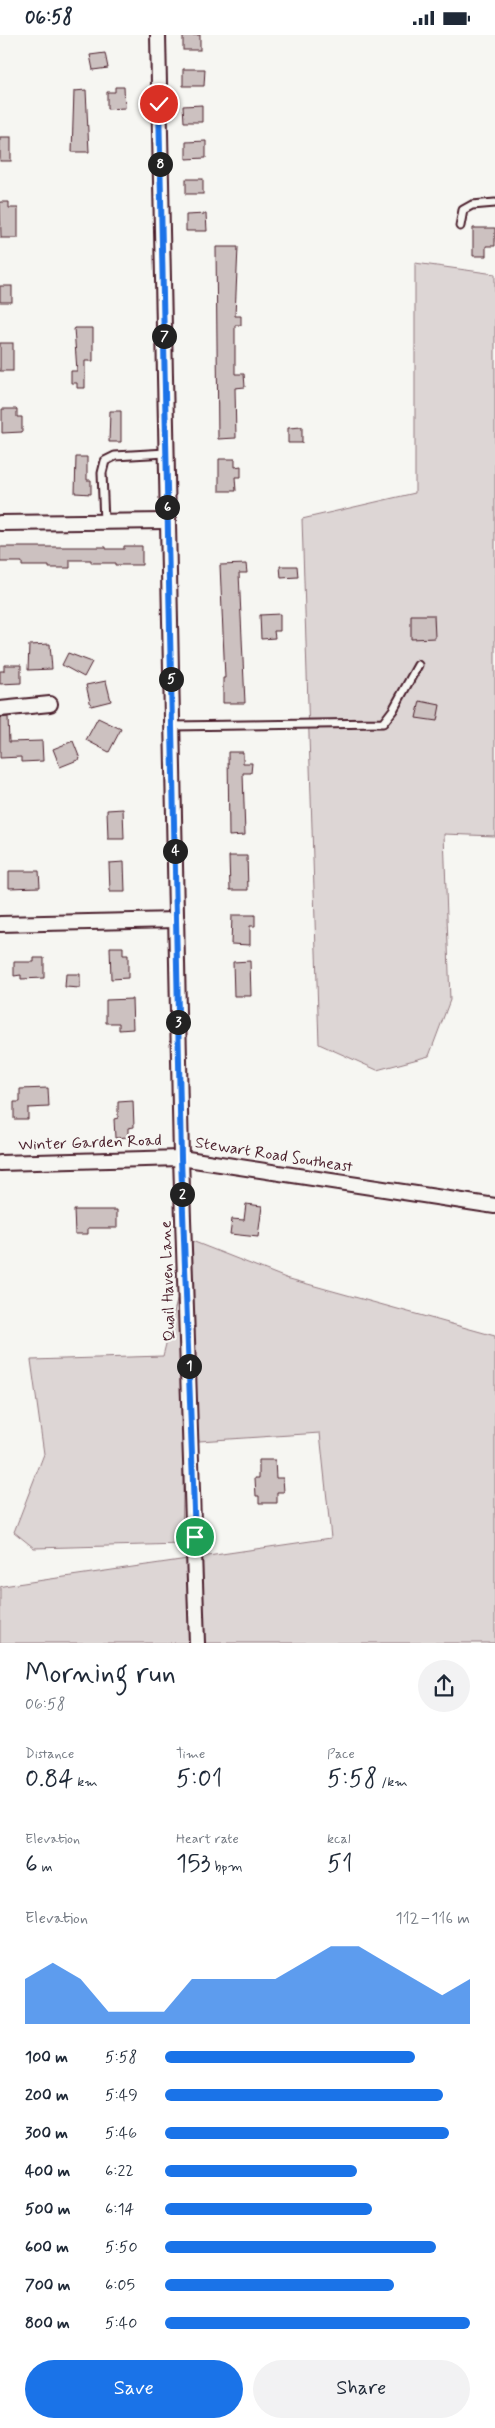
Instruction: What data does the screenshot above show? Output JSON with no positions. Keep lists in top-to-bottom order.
{
  "streets": {
    "street": ["Winter Garden Road", "Stewart Road Southeast", "Quail Haven Lane"]
  },
  "crossings": [
    ["Winter Garden Road", "Stewart Road Southeast"],
    ["Winter Garden Road", "Quail Haven Lane"],
    ["Stewart Road Southeast", "Quail Haven Lane"]
  ],
  "page": {
    "status": "06:58",
    "pins": [
      "8",
      "7",
      "6",
      "5",
      "4",
      "3",
      "2",
      "1"
    ],
    "heading": ["Morning run", "06:58"],
    "stats": [
      ["Distance", "0.84 km"],
      ["Time", "5:01"],
      ["Pace", "5:58 /km"],
      ["Elevation", "6 m"],
      ["Heart rate", "153 bpm"],
      ["kcal", "51"]
    ],
    "chart": ["Elevation", "112–116 m"],
    "list": [
      {
        "name": "100 m",
        "note": "5:58"
      },
      {
        "name": "200 m",
        "note": "5:49"
      },
      {
        "name": "300 m",
        "note": "5:46"
      },
      {
        "name": "400 m",
        "note": "6:22"
      },
      {
        "name": "500 m",
        "note": "6:14"
      },
      {
        "name": "600 m",
        "note": "5:50"
      },
      {
        "name": "700 m",
        "note": "6:05"
      },
      {
        "name": "800 m",
        "note": "5:40"
      }
    ],
    "buttons": ["Save", "Share"]
  }
}
